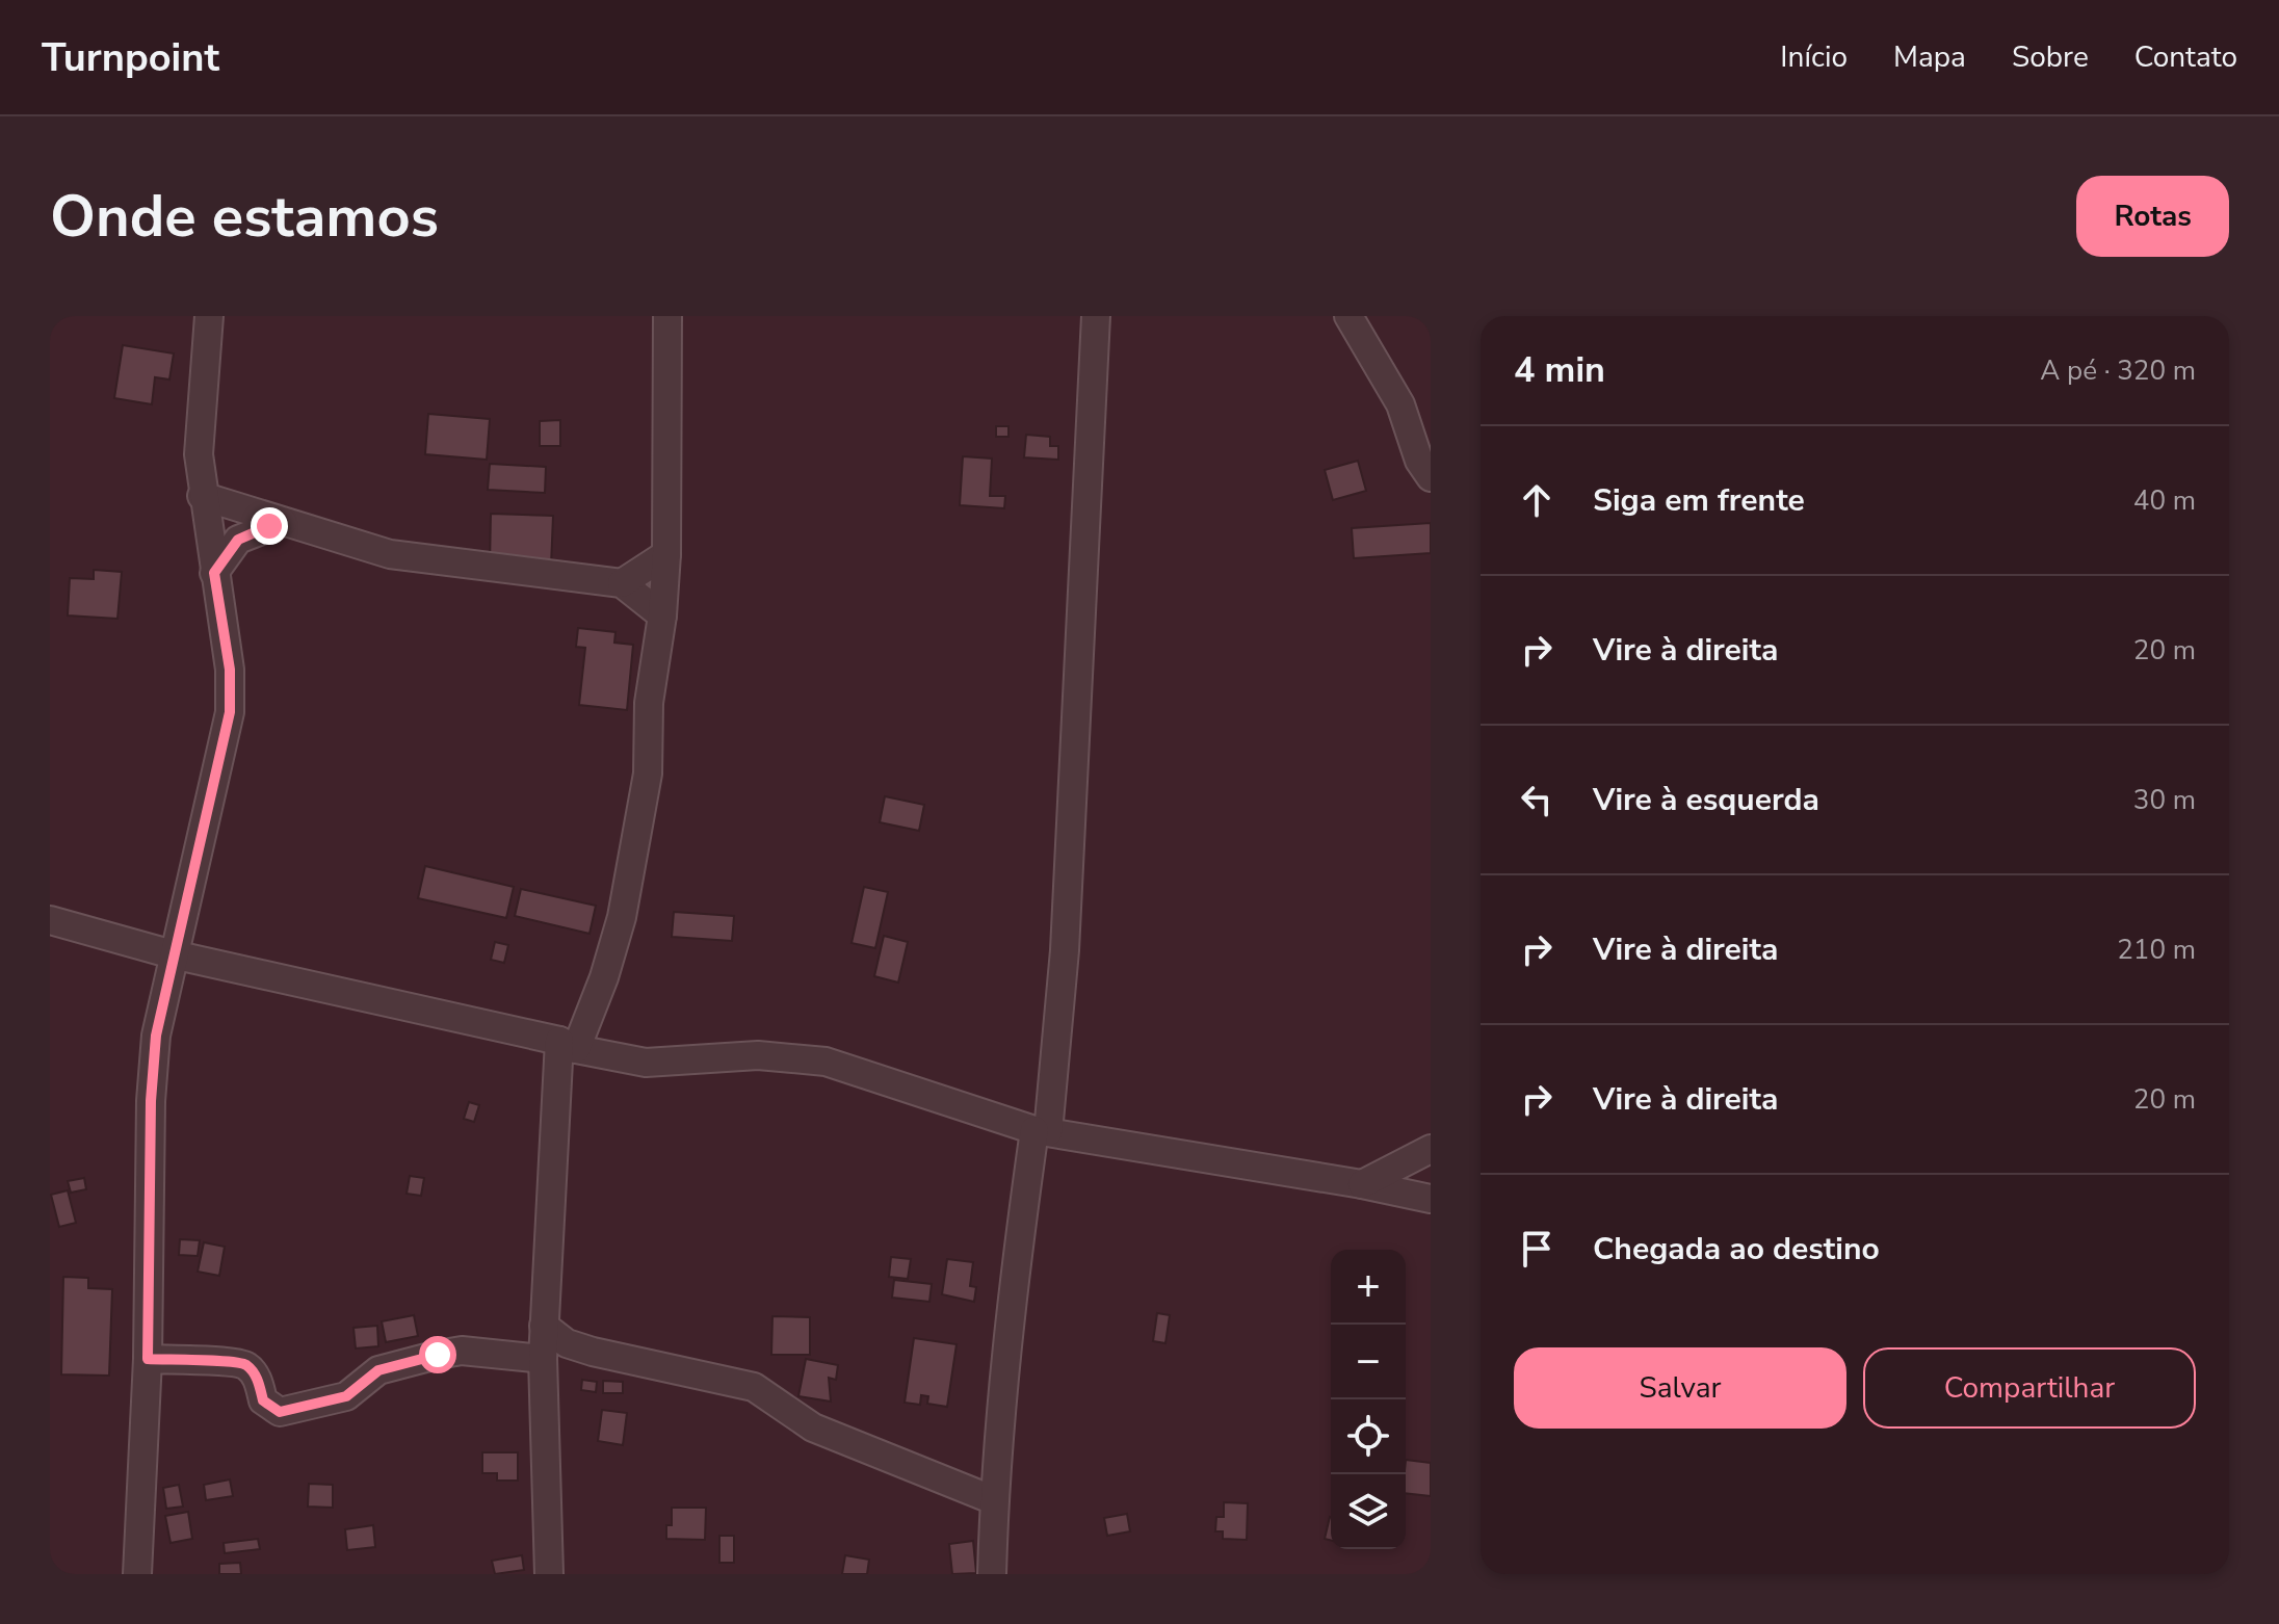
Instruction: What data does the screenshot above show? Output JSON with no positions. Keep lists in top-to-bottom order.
{
  "page": {
    "header": "Turnpoint",
    "nav": [
      "Início",
      "Mapa",
      "Sobre",
      "Contato"
    ],
    "buttons": [
      "Rotas",
      ["Salvar", "Compartilhar"]
    ],
    "title": "Onde estamos",
    "heading": ["4 min", "A pé · 320 m"],
    "list": [
      ["Siga em frente", "40 m"],
      ["Vire à direita", "20 m"],
      ["Vire à esquerda", "30 m"],
      ["Vire à direita", "210 m"],
      ["Vire à direita", "20 m"],
      "Chegada ao destino"
    ],
    "map_buttons": ["+", "−"]
  }
}
